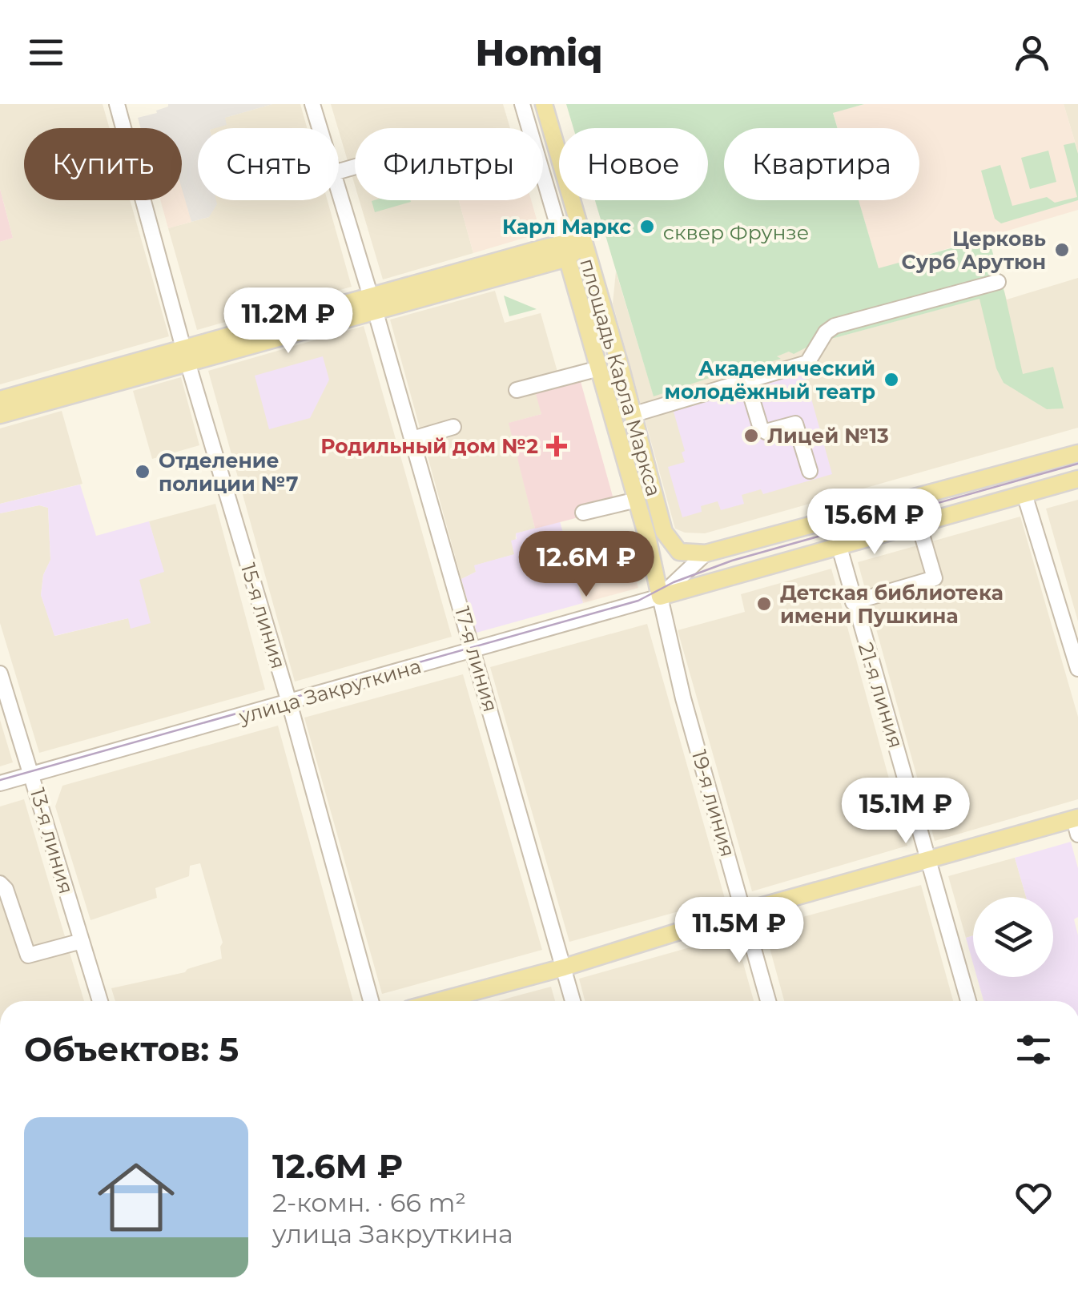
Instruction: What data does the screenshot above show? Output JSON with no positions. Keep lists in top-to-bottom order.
{
  "streets": {
    "main road": ["площадь Карла Маркса"],
    "street": [
      "15-я линия",
      "17-я линия",
      "улица Закруткина",
      "21-я линия",
      "19-я линия",
      "13-я линия"
    ]
  },
  "crossings": [
    ["площадь Карла Маркса", "улица Закруткина"],
    ["площадь Карла Маркса", "19-я линия"],
    ["15-я линия", "улица Закруткина"],
    ["17-я линия", "улица Закруткина"],
    ["улица Закруткина", "19-я линия"],
    ["улица Закруткина", "13-я линия"]
  ],
  "parks": ["сквер Фрунзе"],
  "places": {
    "other": [
      "Карл Маркс",
      "Церковь Сурб Арутюн",
      "Академический молодёжный театр",
      "Лицей №13",
      "Отделение полиции №7",
      "Детская библиотека имени Пушкина"
    ],
    "health": ["Родильный дом №2"]
  },
  "page": {
    "header": "Homiq",
    "chip": [
      "Купить",
      "Снять",
      "Фильтры",
      "Новое",
      "Квартира"
    ],
    "price": [
      "11.2M ₽",
      "15.6M ₽",
      "12.6M ₽",
      "15.1M ₽",
      "11.5M ₽"
    ],
    "heading": "Объектов: 5",
    "list": [
      {
        "name": "12.6M ₽",
        "note": "2-комн. · 66 m² · улица Закруткина"
      }
    ]
  }
}
